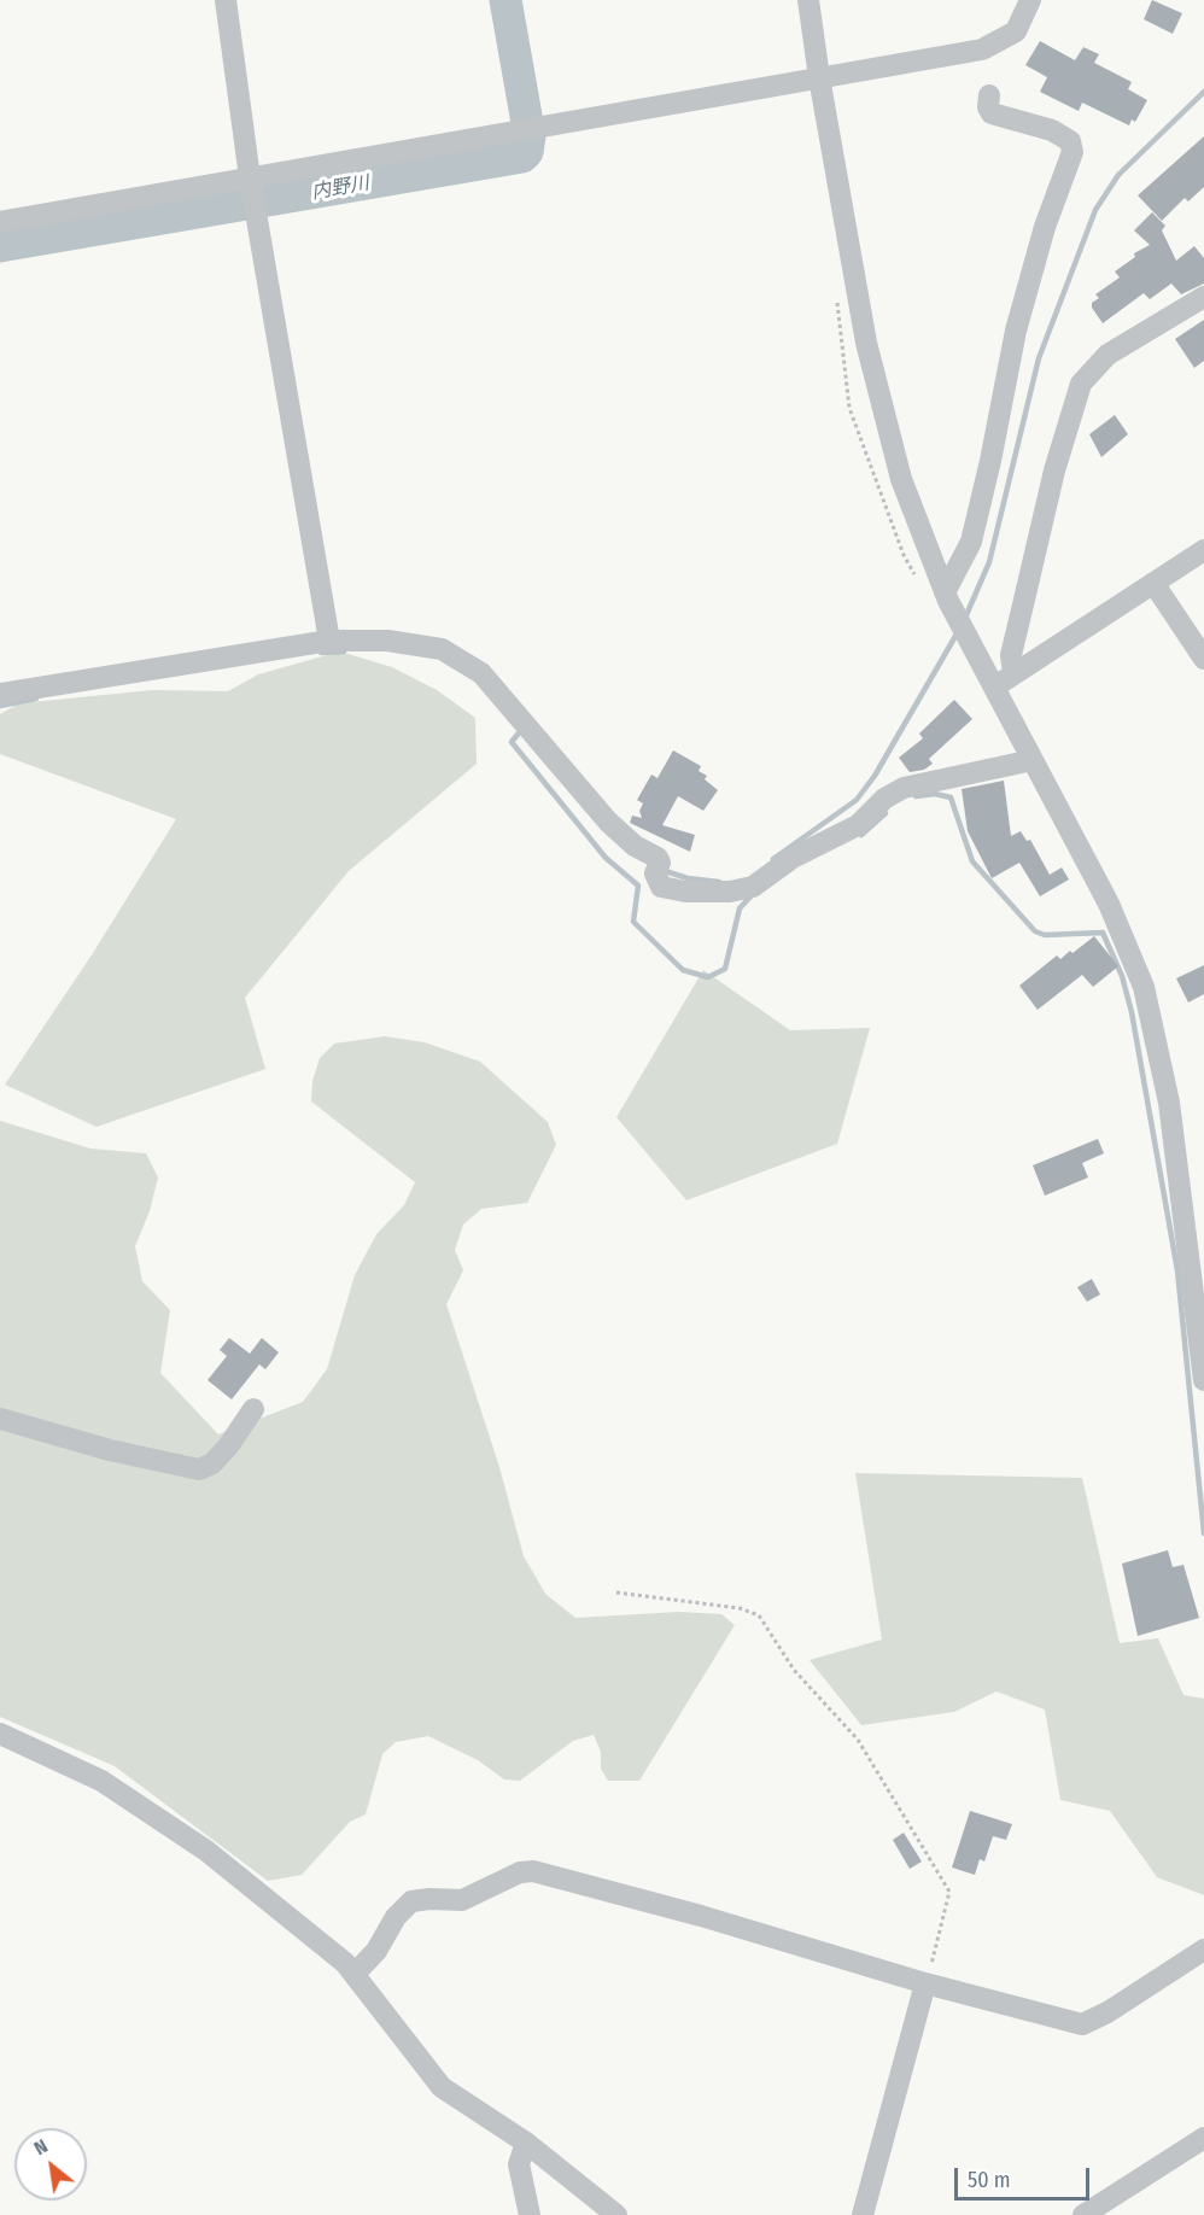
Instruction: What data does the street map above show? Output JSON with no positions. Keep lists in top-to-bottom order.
{
  "water": ["内野川"],
  "scale_bar": "50 m",
  "north": "top left"
}
